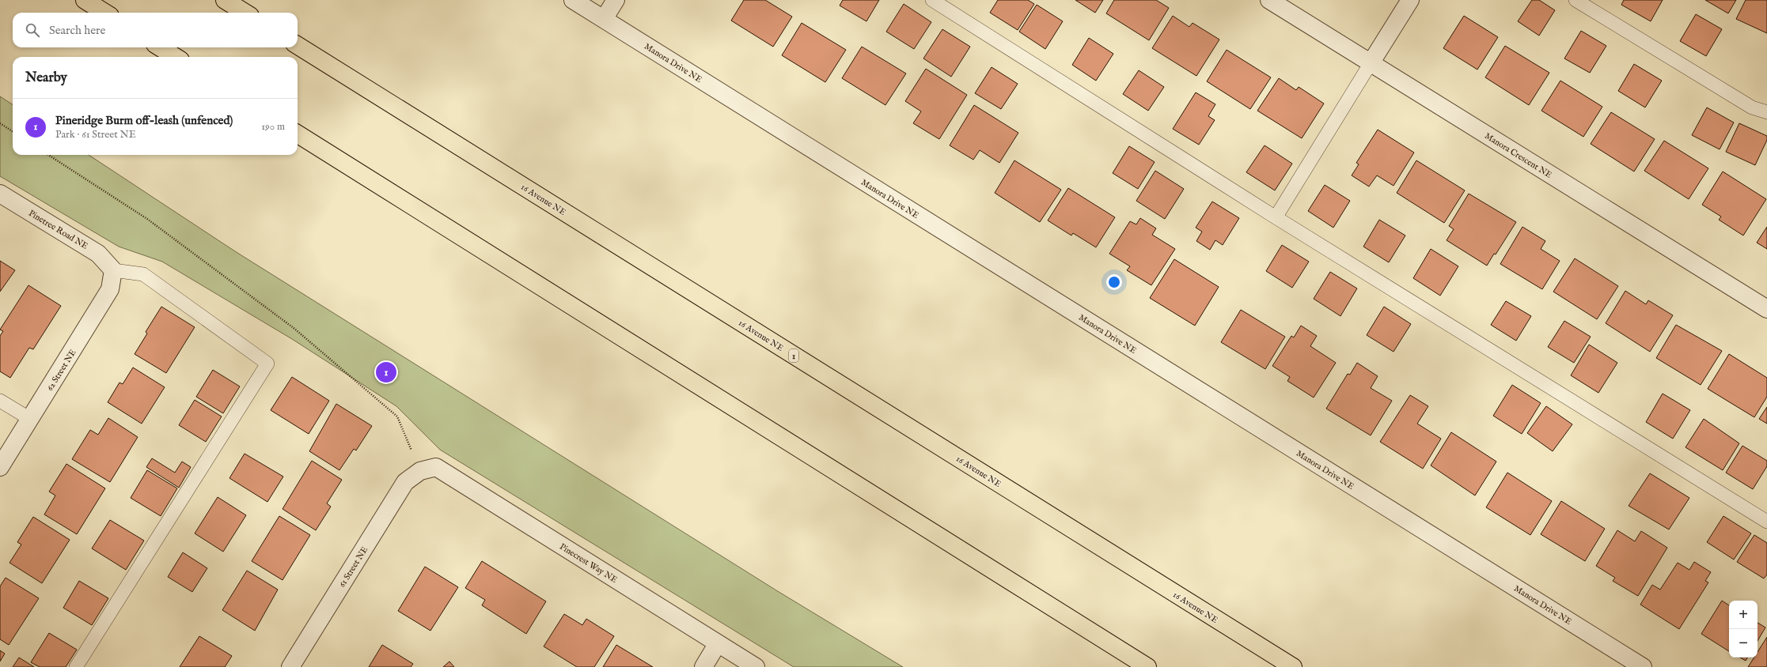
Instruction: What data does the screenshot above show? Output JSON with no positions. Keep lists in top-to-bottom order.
{
  "streets": {
    "highway": ["16 Avenue NE", "1"],
    "street": [
      "Manora Drive NE",
      "Manora Crescent NE",
      "Pinetree Road NE",
      "62 Street NE",
      "Pinecrest Way NE",
      "61 Street NE"
    ]
  },
  "crossings": [
    ["Pinetree Road NE", "62 Street NE"],
    ["Pinecrest Way NE", "61 Street NE"]
  ],
  "page": {
    "search": "Search here",
    "heading": "Nearby",
    "list": [
      {
        "mark": "1",
        "name": "Pineridge Burm off-leash (unfenced)",
        "note": "Park · 61 Street NE",
        "value": "190 m"
      }
    ],
    "pins": "1",
    "map_buttons": ["+", "−"]
  }
}
